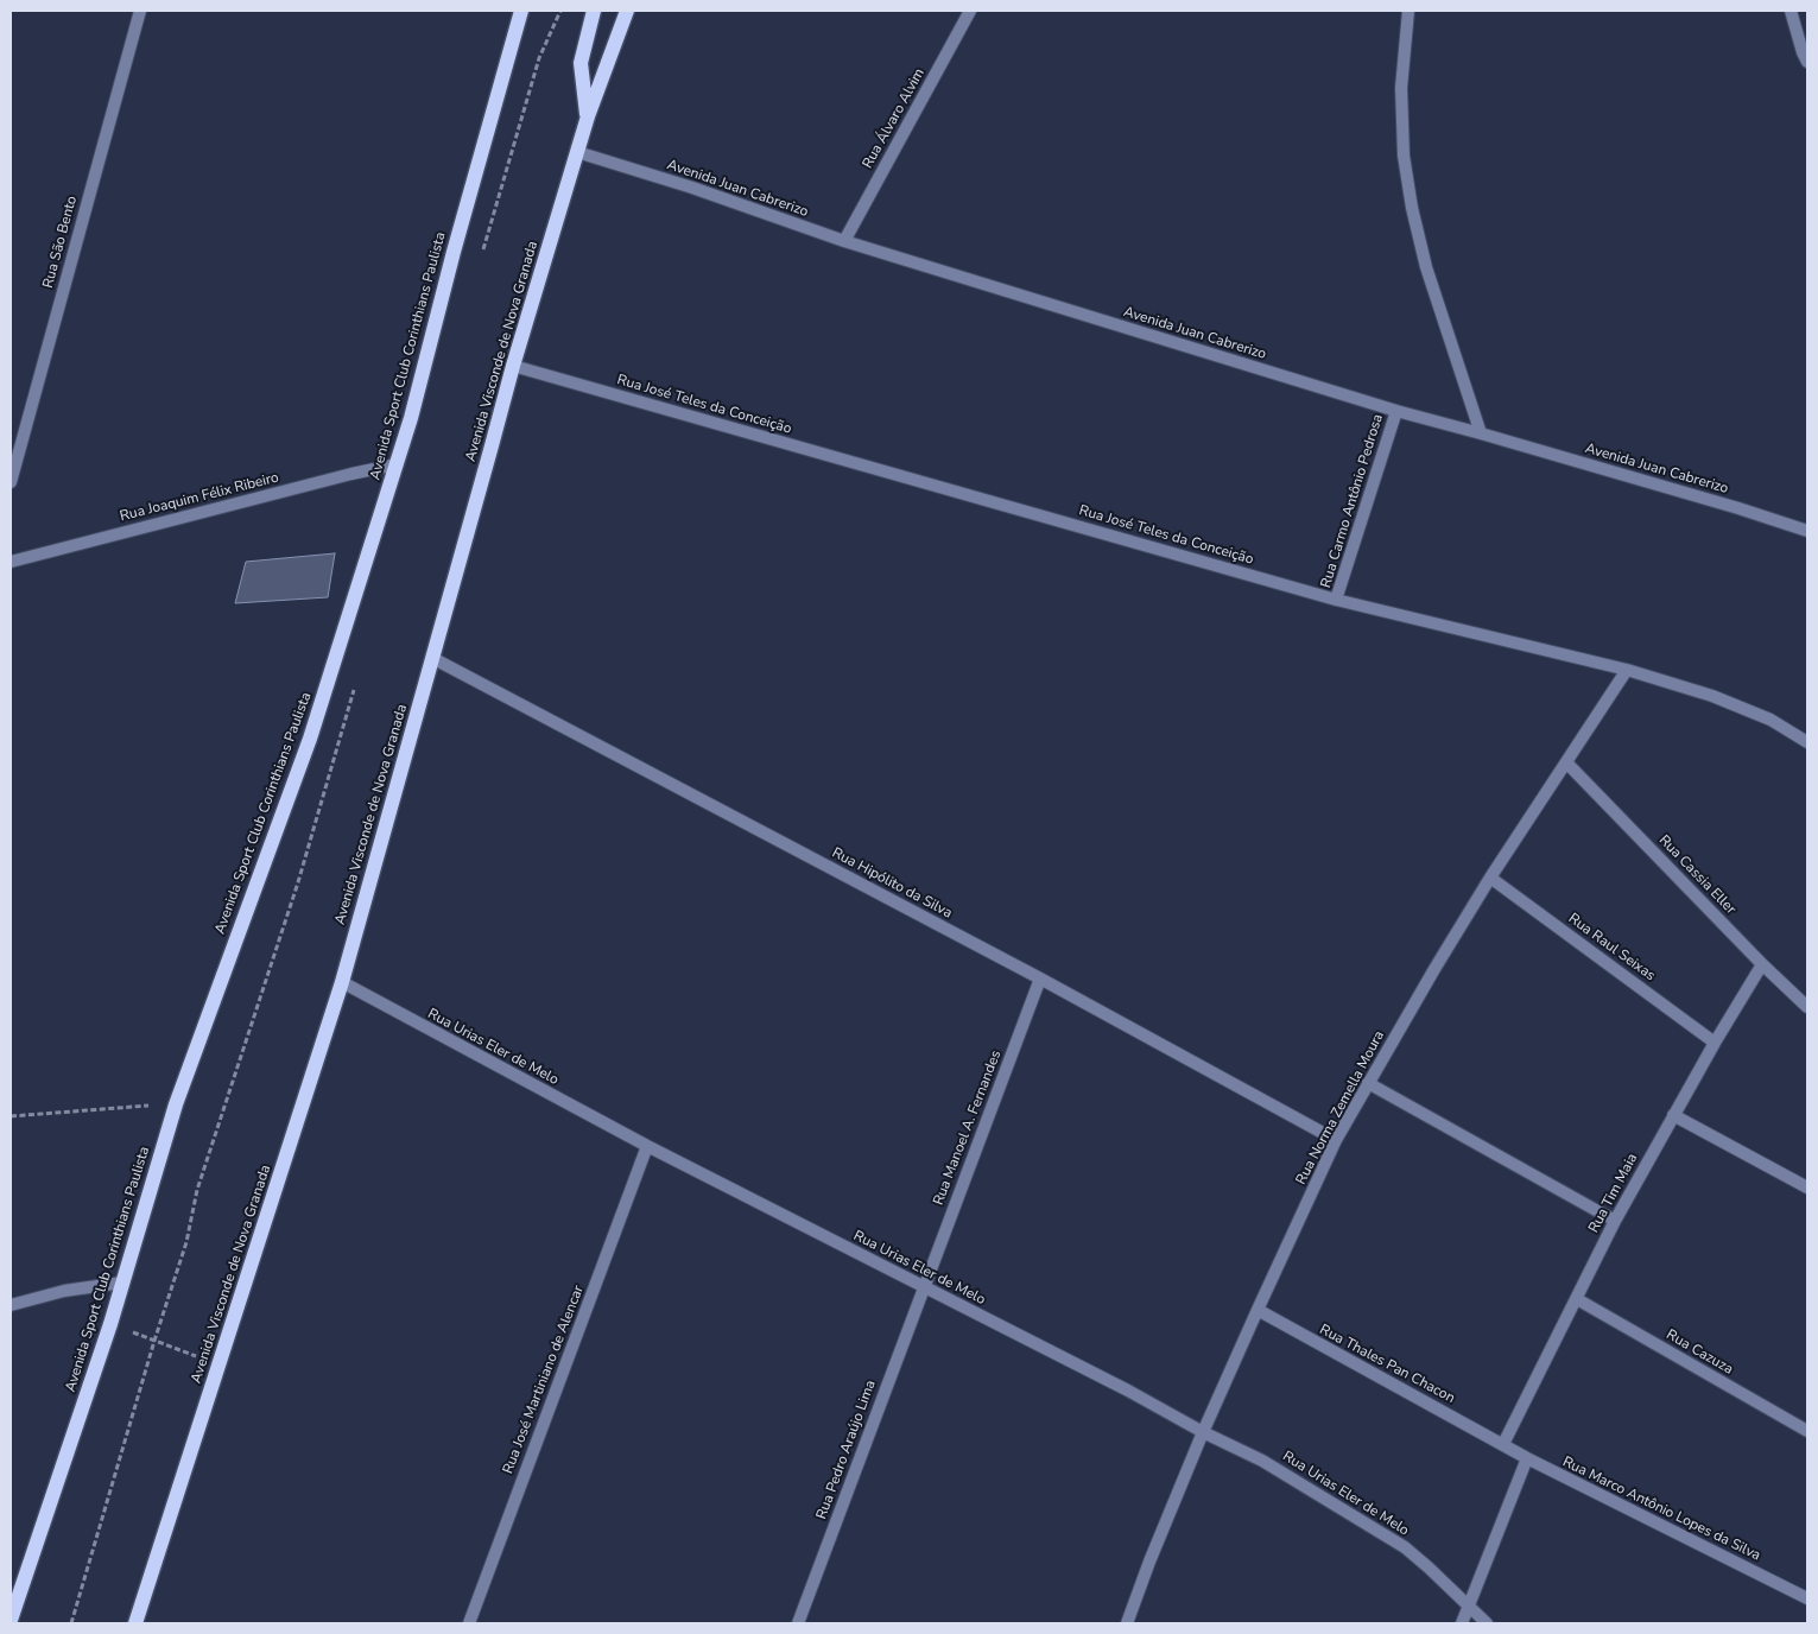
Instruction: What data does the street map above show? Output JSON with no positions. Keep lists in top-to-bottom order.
{
  "streets": {
    "main road": ["Avenida Visconde de Nova Granada", "Avenida Sport Club Corinthians Paulista"],
    "street": [
      "Rua Álvaro Alvim",
      "Avenida Juan Cabrerizo",
      "Rua São Bento",
      "Rua José Teles da Conceição",
      "Rua Joaquim Félix Ribeiro",
      "Rua Carmo Antônio Pedrosa",
      "Rua Cassia Eller",
      "Rua Hipólito da Silva",
      "Rua Raul Seixas",
      "Rua Urias Eler de Melo",
      "Rua Norma Zemella Moura",
      "Rua Manoel A. Fernandes",
      "Rua Tim Maia",
      "Rua Cazuza",
      "Rua Thales Pan Chacon",
      "Rua José Martiniano de Alencar",
      "Rua Pedro Araújo Lima",
      "Rua Marco Antônio Lopes da Silva"
    ]
  },
  "crossings": [
    ["Rua Álvaro Alvim", "Avenida Juan Cabrerizo"],
    ["Avenida Juan Cabrerizo", "Avenida Visconde de Nova Granada"],
    ["Avenida Juan Cabrerizo", "Rua Carmo Antônio Pedrosa"],
    ["Avenida Visconde de Nova Granada", "Rua José Teles da Conceição"],
    ["Avenida Visconde de Nova Granada", "Rua Hipólito da Silva"],
    ["Avenida Visconde de Nova Granada", "Rua Urias Eler de Melo"],
    ["Avenida Sport Club Corinthians Paulista", "Rua Joaquim Félix Ribeiro"],
    ["Rua José Teles da Conceição", "Rua Carmo Antônio Pedrosa"],
    ["Rua José Teles da Conceição", "Rua Norma Zemella Moura"],
    ["Rua Cassia Eller", "Rua Norma Zemella Moura"],
    ["Rua Cassia Eller", "Rua Tim Maia"],
    ["Rua Hipólito da Silva", "Rua Norma Zemella Moura"],
    ["Rua Hipólito da Silva", "Rua Manoel A. Fernandes"],
    ["Rua Raul Seixas", "Rua Norma Zemella Moura"],
    ["Rua Raul Seixas", "Rua Tim Maia"],
    ["Rua Urias Eler de Melo", "Rua Norma Zemella Moura"],
    ["Rua Urias Eler de Melo", "Rua Manoel A. Fernandes"],
    ["Rua Urias Eler de Melo", "Rua José Martiniano de Alencar"],
    ["Rua Urias Eler de Melo", "Rua Pedro Araújo Lima"],
    ["Rua Norma Zemella Moura", "Rua Thales Pan Chacon"],
    ["Rua Manoel A. Fernandes", "Rua Pedro Araújo Lima"],
    ["Rua Tim Maia", "Rua Cazuza"],
    ["Rua Tim Maia", "Rua Thales Pan Chacon"],
    ["Rua Tim Maia", "Rua Marco Antônio Lopes da Silva"],
    ["Rua Thales Pan Chacon", "Rua Marco Antônio Lopes da Silva"]
  ]
}
